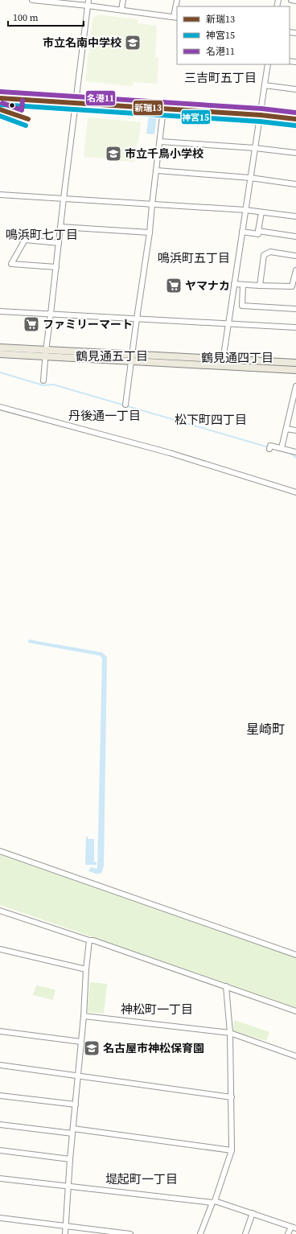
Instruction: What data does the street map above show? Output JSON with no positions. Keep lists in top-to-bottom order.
{
  "districts": [
    "三吉町五丁目",
    "鳴浜町七丁目",
    "鳴浜町五丁目",
    "鶴見通五丁目",
    "鶴見通四丁目",
    "丹後通一丁目",
    "松下町四丁目",
    "星崎町",
    "神松町一丁目",
    "堤起町一丁目"
  ],
  "places": {
    "school or university": ["市立名南中学校", "市立千鳥小学校", "名古屋市神松保育園"],
    "supermarket": ["ヤマナカ", "ファミリーマート"]
  },
  "lines": ["transit line 名港11", "transit line 新瑞13", "transit line 神宮15"],
  "legend": ["新瑞13", "神宮15", "名港11"],
  "scale_bar": "100 m"
}
